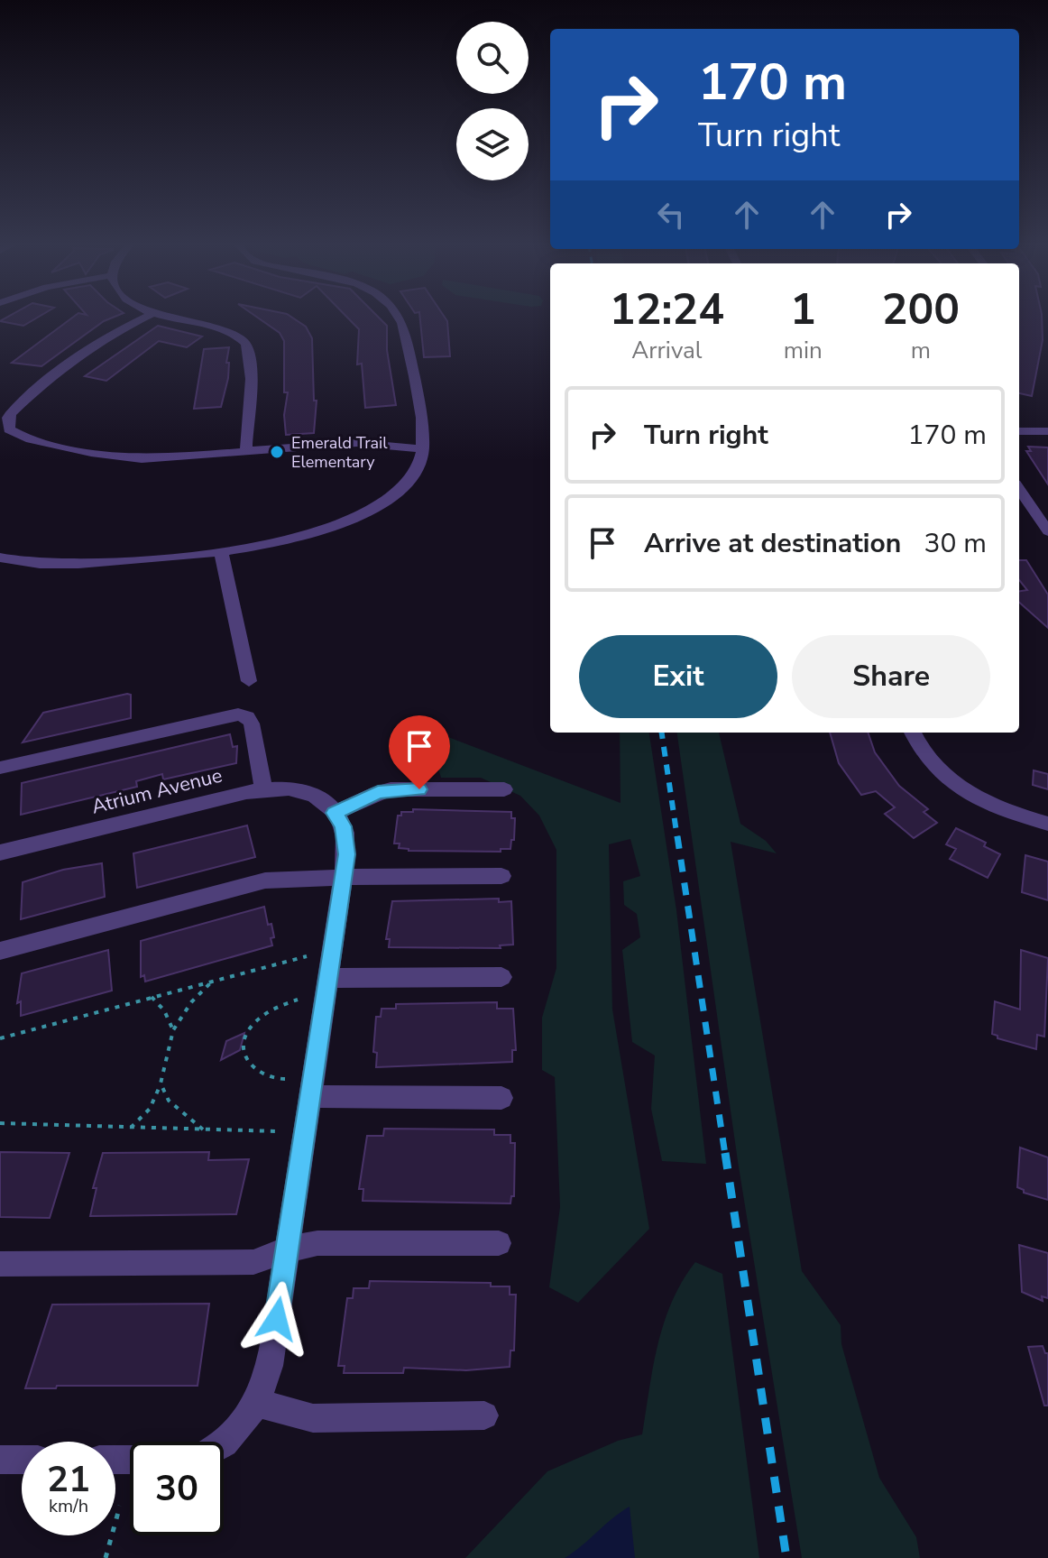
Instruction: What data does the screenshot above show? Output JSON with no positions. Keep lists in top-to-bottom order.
{
  "streets": {
    "street": ["Atrium Avenue"]
  },
  "places": ["Emerald Trail Elementary"],
  "page": {
    "turn": ["170 m", "Turn right"],
    "eta": [
      "12:24",
      "Arrival",
      "1",
      "min",
      "200",
      "m"
    ],
    "list": [
      {
        "name": "Turn right",
        "value": "170 m"
      },
      {
        "name": "Arrive at destination",
        "value": "30 m"
      }
    ],
    "buttons": ["Exit", "Share"],
    "speed": "21 km/h",
    "limit": "30"
  }
}
